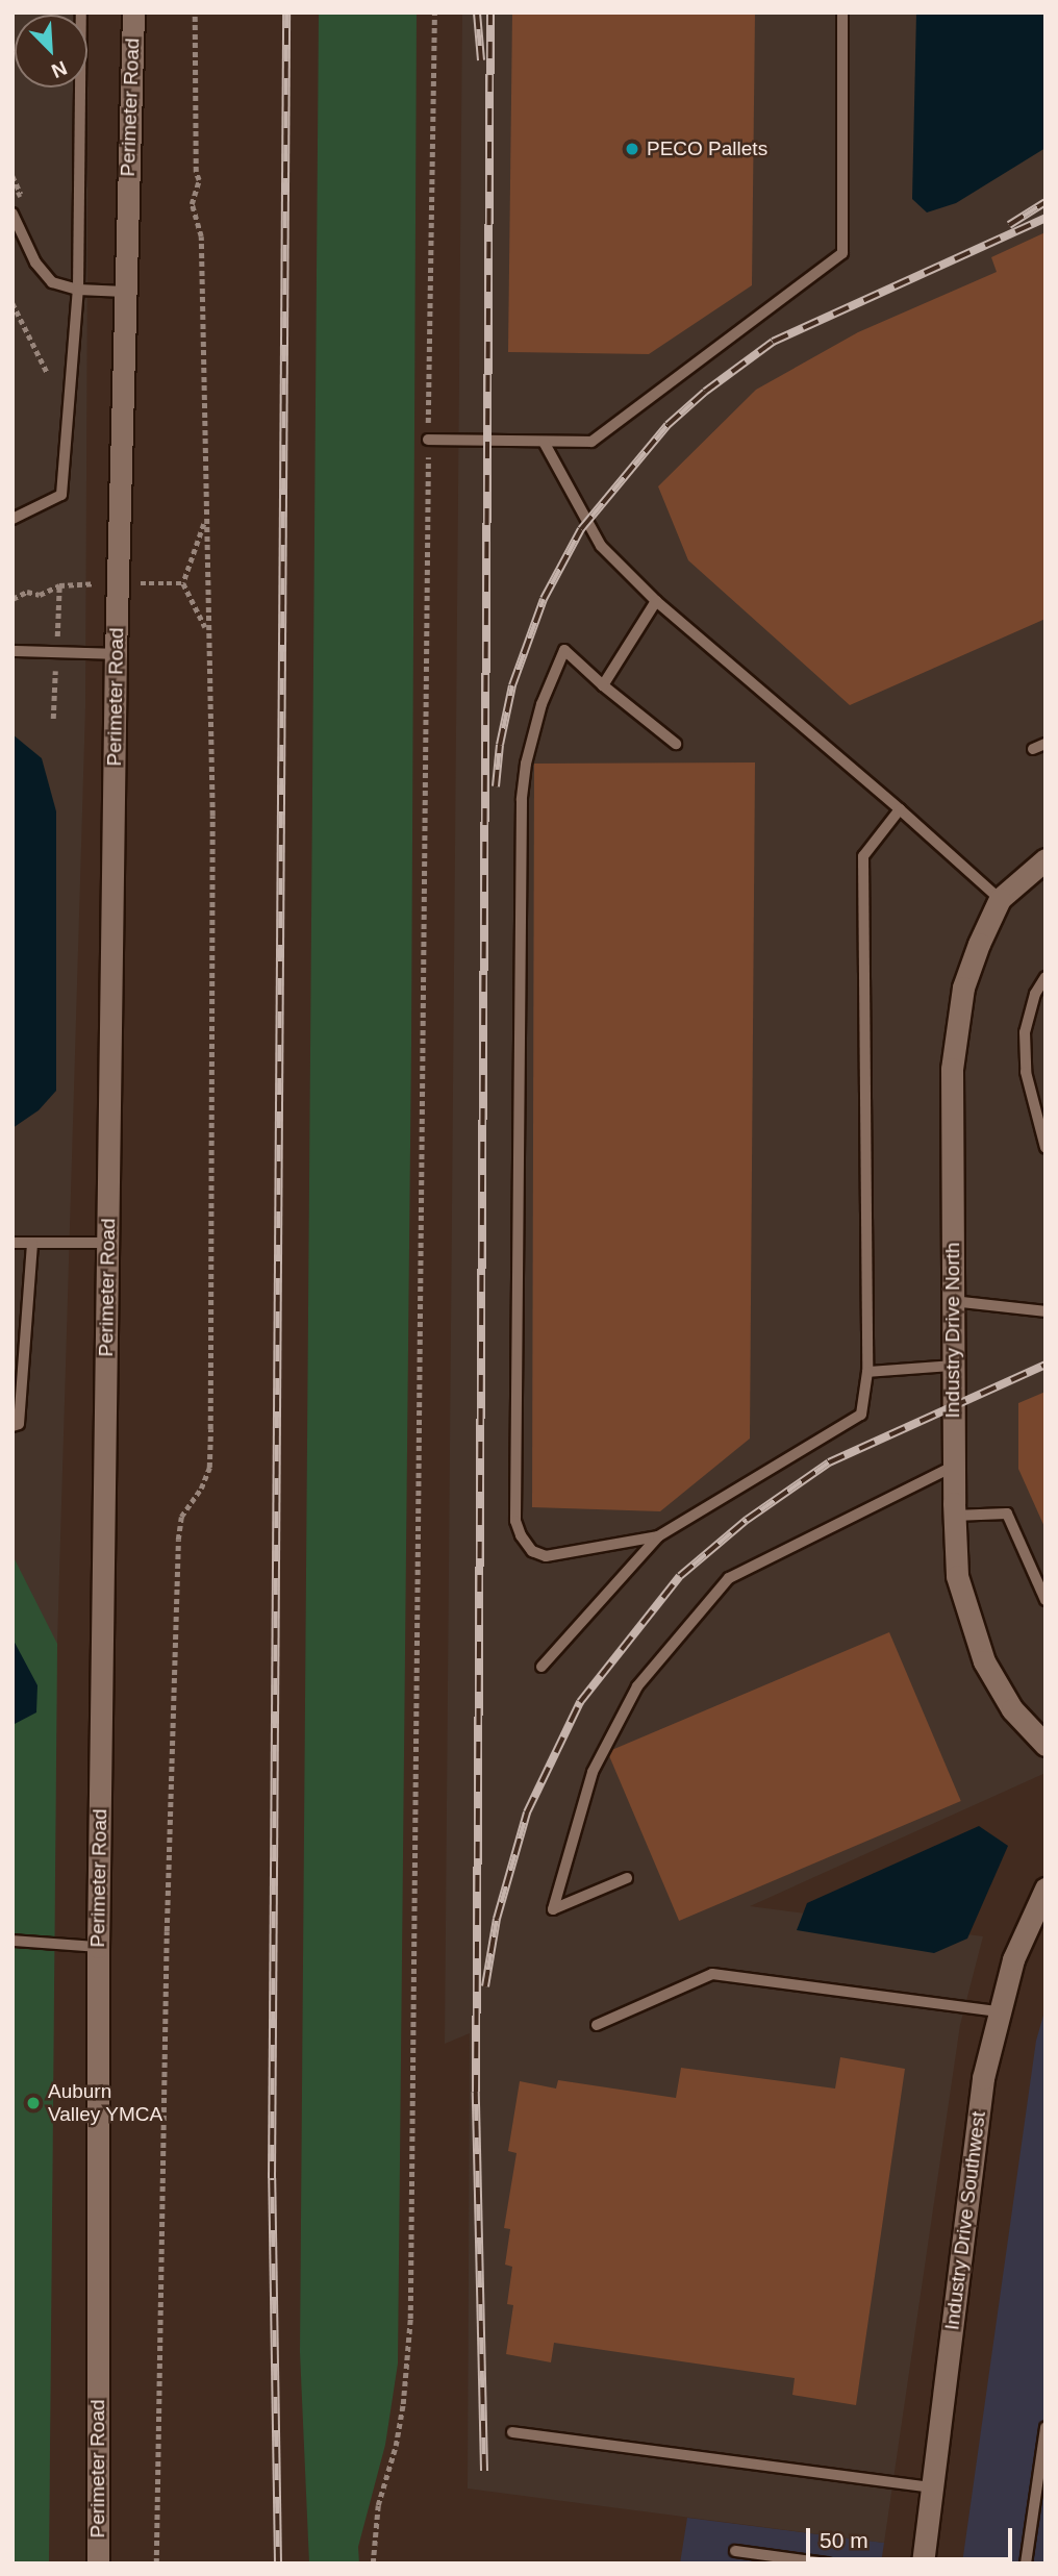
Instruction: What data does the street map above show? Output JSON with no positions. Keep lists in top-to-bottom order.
{
  "streets": {
    "street": ["Perimeter Road", "Industry Drive North", "Industry Drive Southwest"]
  },
  "places": ["PECO Pallets", "Auburn Valley YMCA"],
  "scale_bar": "50 m",
  "north": "bottom right"
}
